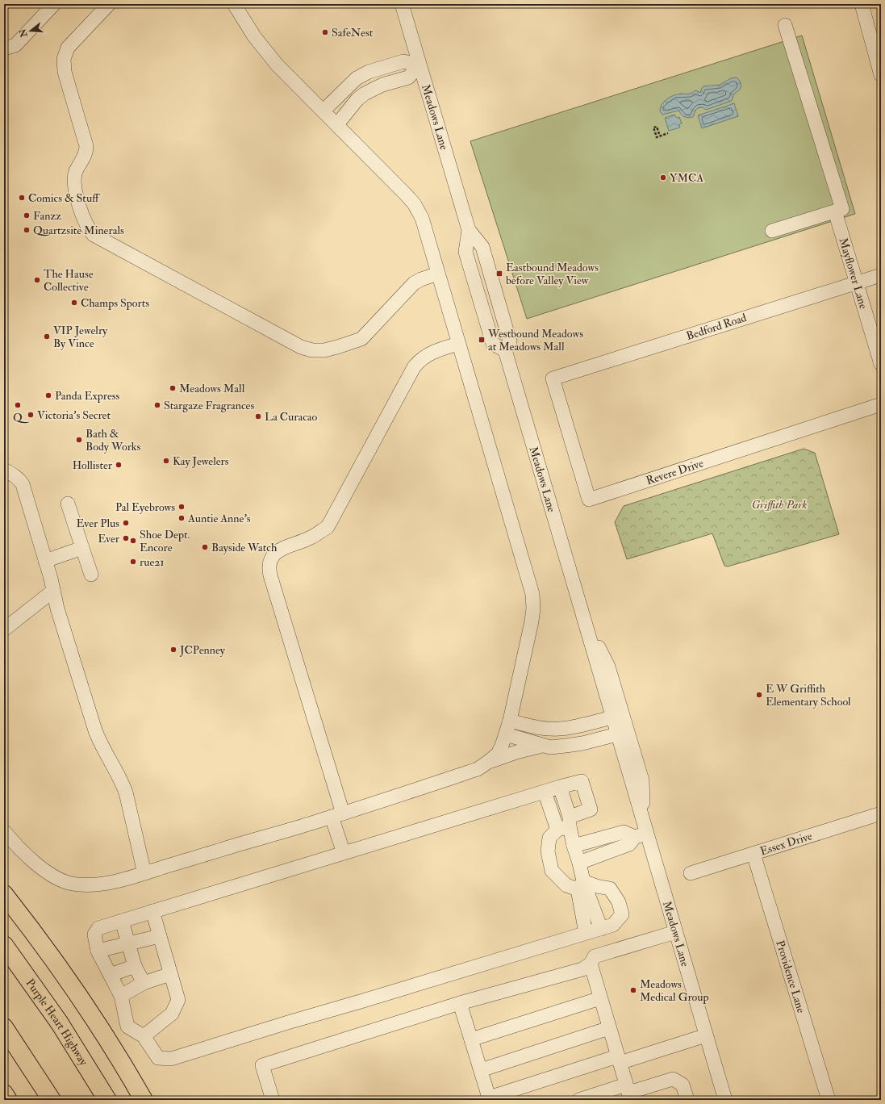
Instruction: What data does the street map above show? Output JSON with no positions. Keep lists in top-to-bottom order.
{
  "streets": {
    "highway": ["Purple Heart Highway"],
    "street": [
      "Meadows Lane",
      "Mayflower Lane",
      "Bedford Road",
      "Revere Drive",
      "Essex Drive",
      "Providence Lane"
    ]
  },
  "crossings": [
    ["Mayflower Lane", "Bedford Road"],
    ["Bedford Road", "Revere Drive"],
    ["Essex Drive", "Providence Lane"]
  ],
  "parks": ["Griffith Park"],
  "places": {
    "other": [
      "SafeNest",
      "YMCA",
      "Comics & Stuff",
      "Fanzz",
      "Quartzsite Minerals",
      "The Hause Collective",
      "Champs Sports",
      "VIP Jewelry By Vince",
      "Meadows Mall",
      "Panda Express",
      "Q",
      "Stargaze Fragrances",
      "Victoria's Secret",
      "La Curacao",
      "Bath & Body Works",
      "Kay Jewelers",
      "Hollister",
      "Pal Eyebrows",
      "Auntie Anne's",
      "Ever Plus",
      "Ever",
      "Shoe Dept. Encore",
      "Bayside Watch",
      "rue21",
      "JCPenney",
      "E W Griffith Elementary School",
      "Meadows Medical Group"
    ],
    "transit": ["Eastbound Meadows before Valley View", "Westbound Meadows at Meadows Mall"]
  },
  "north": "left"
}
